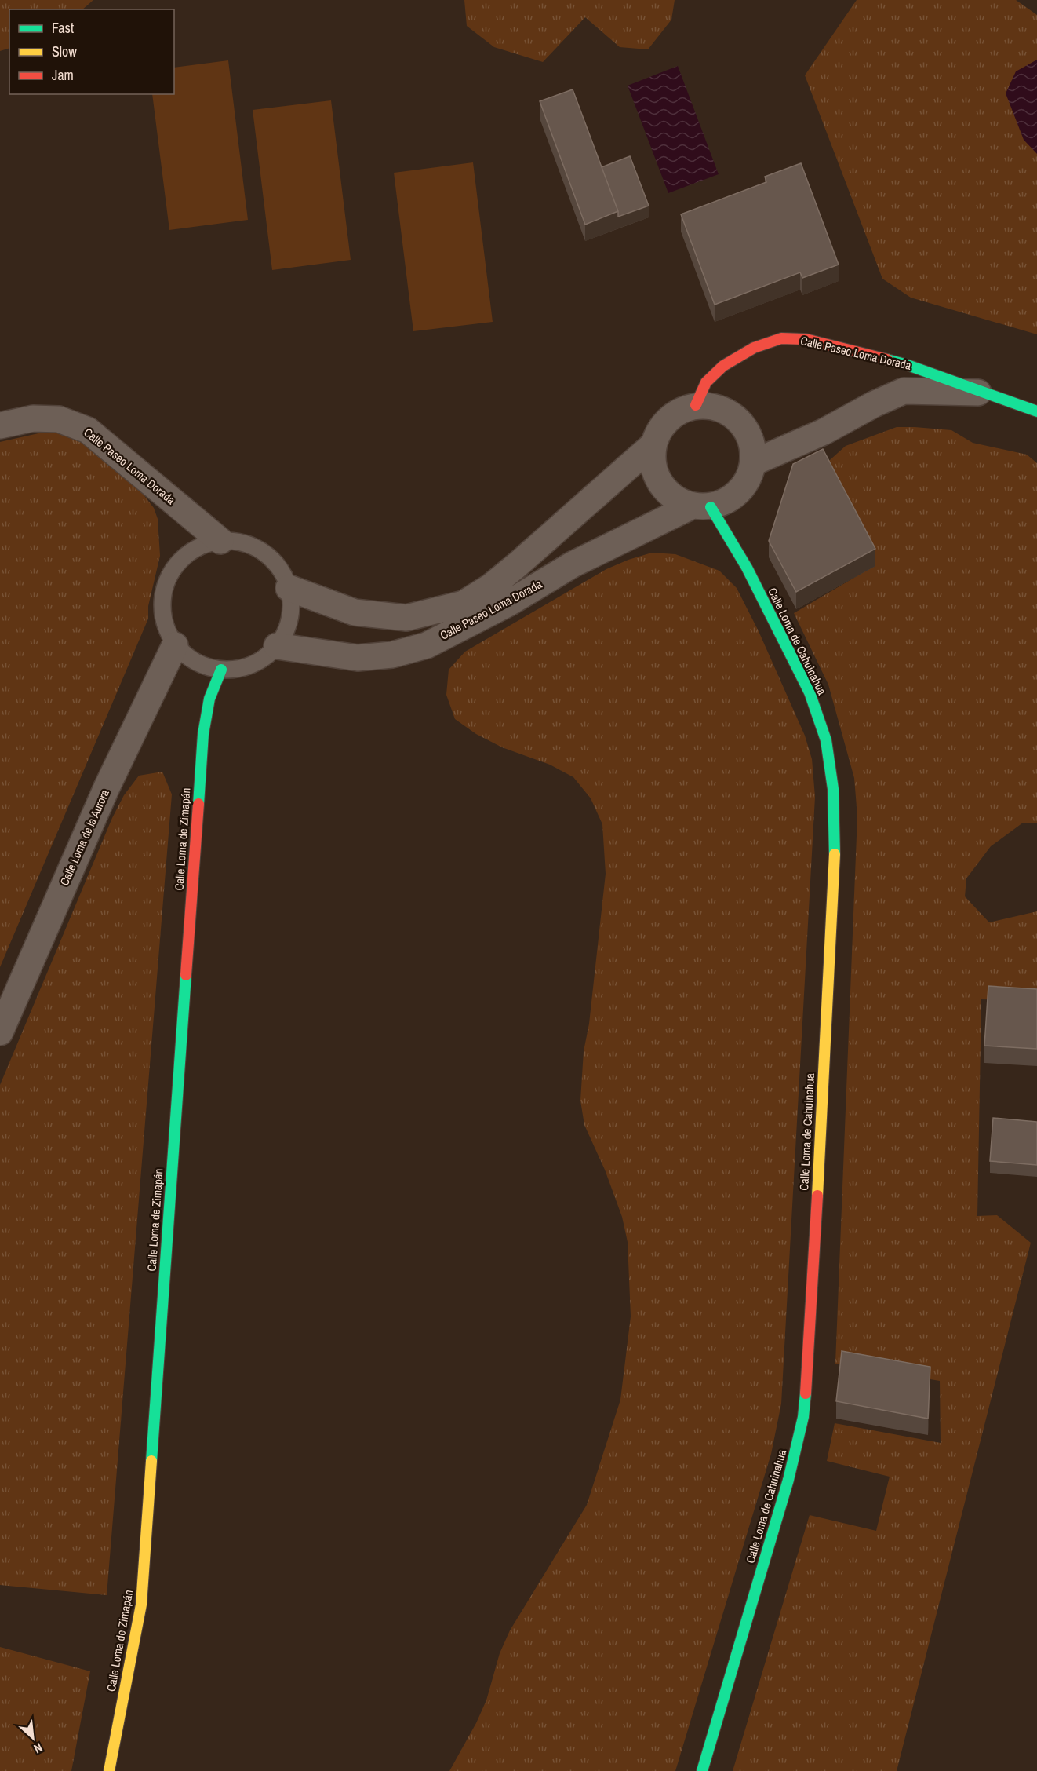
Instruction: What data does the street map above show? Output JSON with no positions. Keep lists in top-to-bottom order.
{
  "streets": {
    "street": [
      "Calle Paseo Loma Dorada",
      "Calle Loma de Cahuinahua",
      "Calle Loma de la Aurora",
      "Calle Loma de Zimapán"
    ]
  },
  "crossings": [
    ["Calle Paseo Loma Dorada", "Calle Loma de Cahuinahua"],
    ["Calle Paseo Loma Dorada", "Calle Loma de la Aurora"],
    ["Calle Paseo Loma Dorada", "Calle Loma de Zimapán"],
    ["Calle Loma de la Aurora", "Calle Loma de Zimapán"]
  ],
  "legend": ["Fast", "Slow", "Jam"],
  "north": "bottom right"
}
